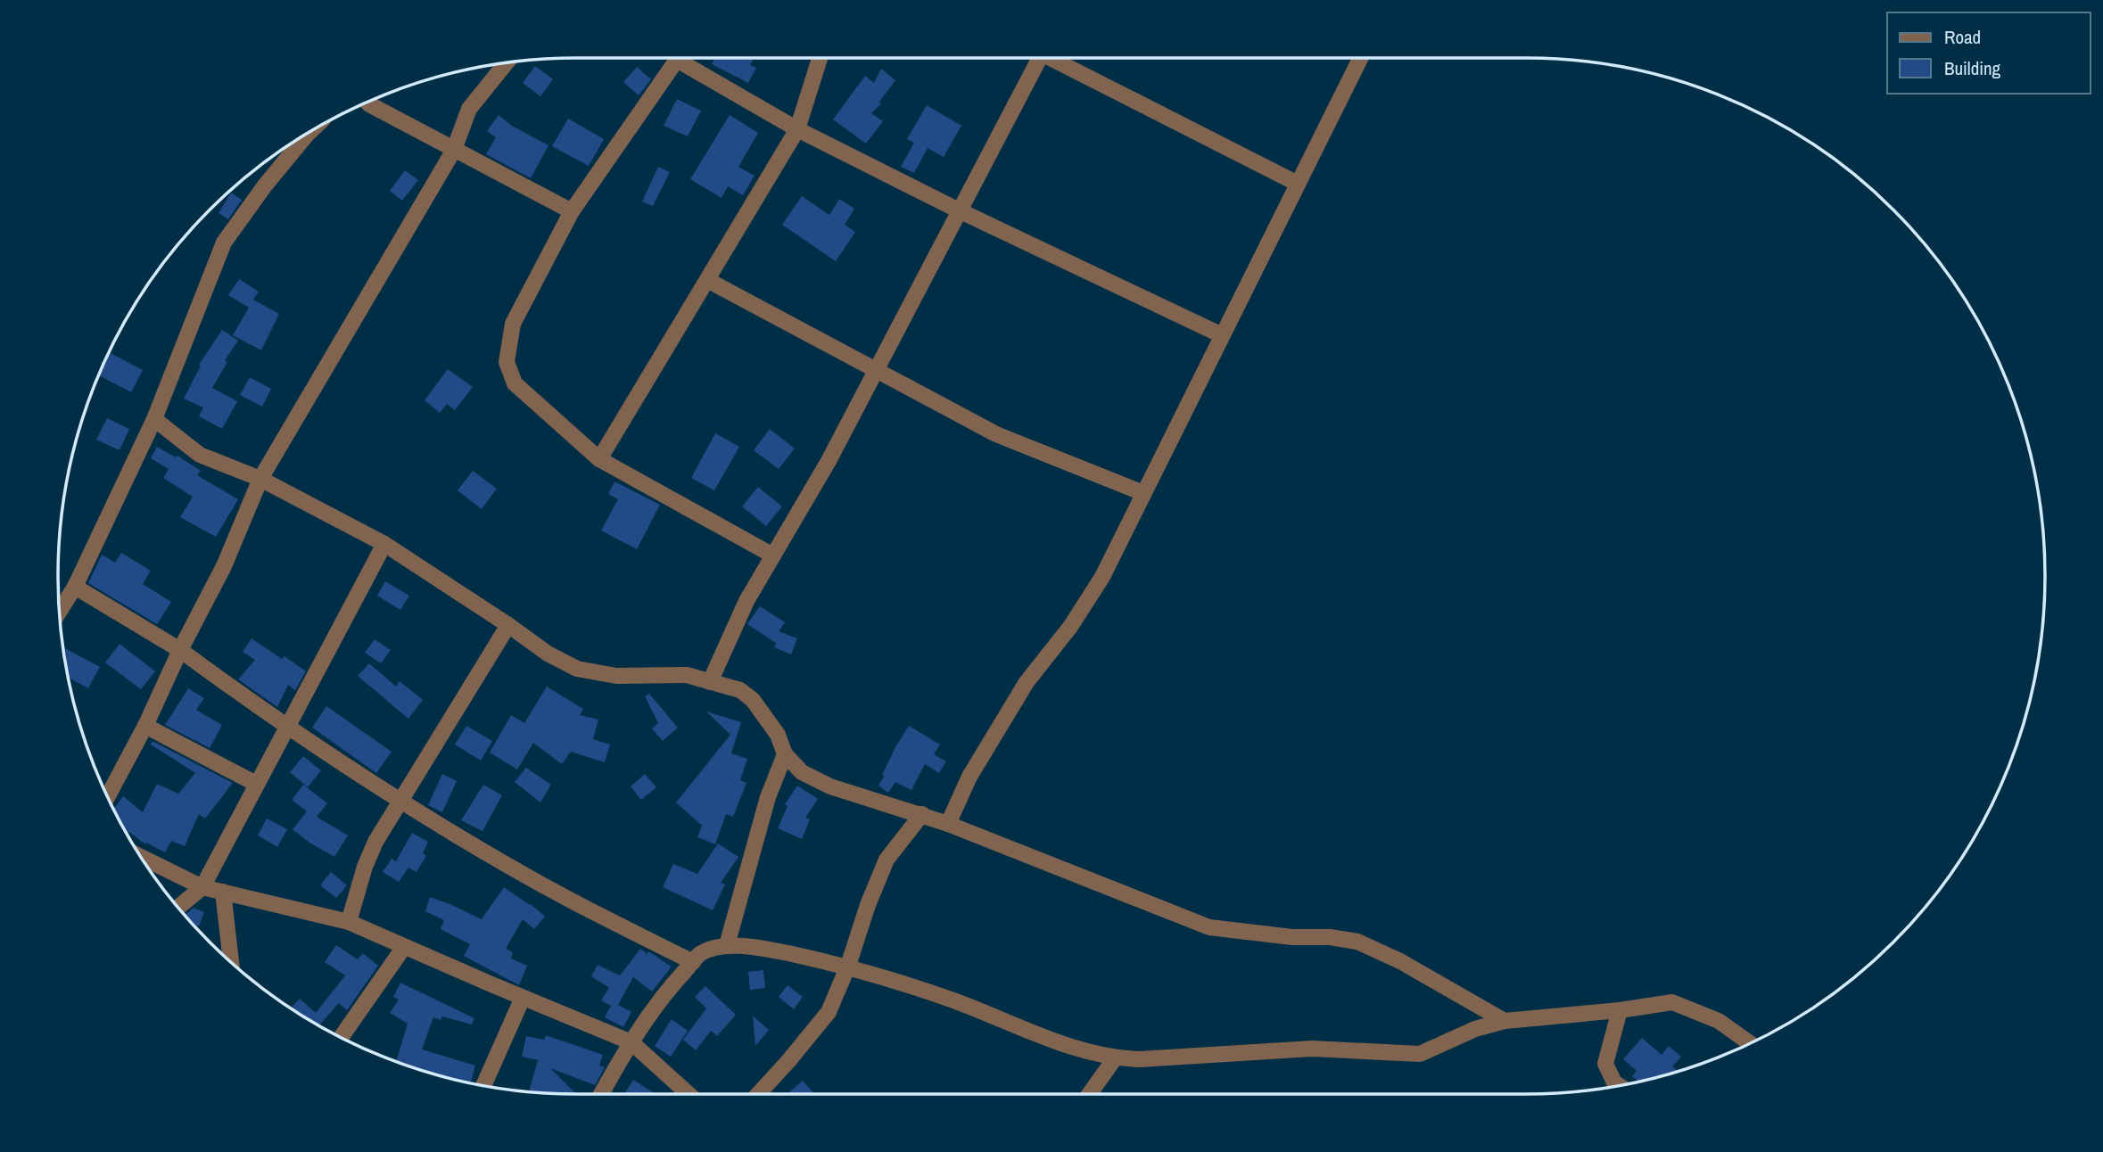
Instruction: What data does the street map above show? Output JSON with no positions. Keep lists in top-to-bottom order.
{
  "legend": ["Road", "Building"]
}
